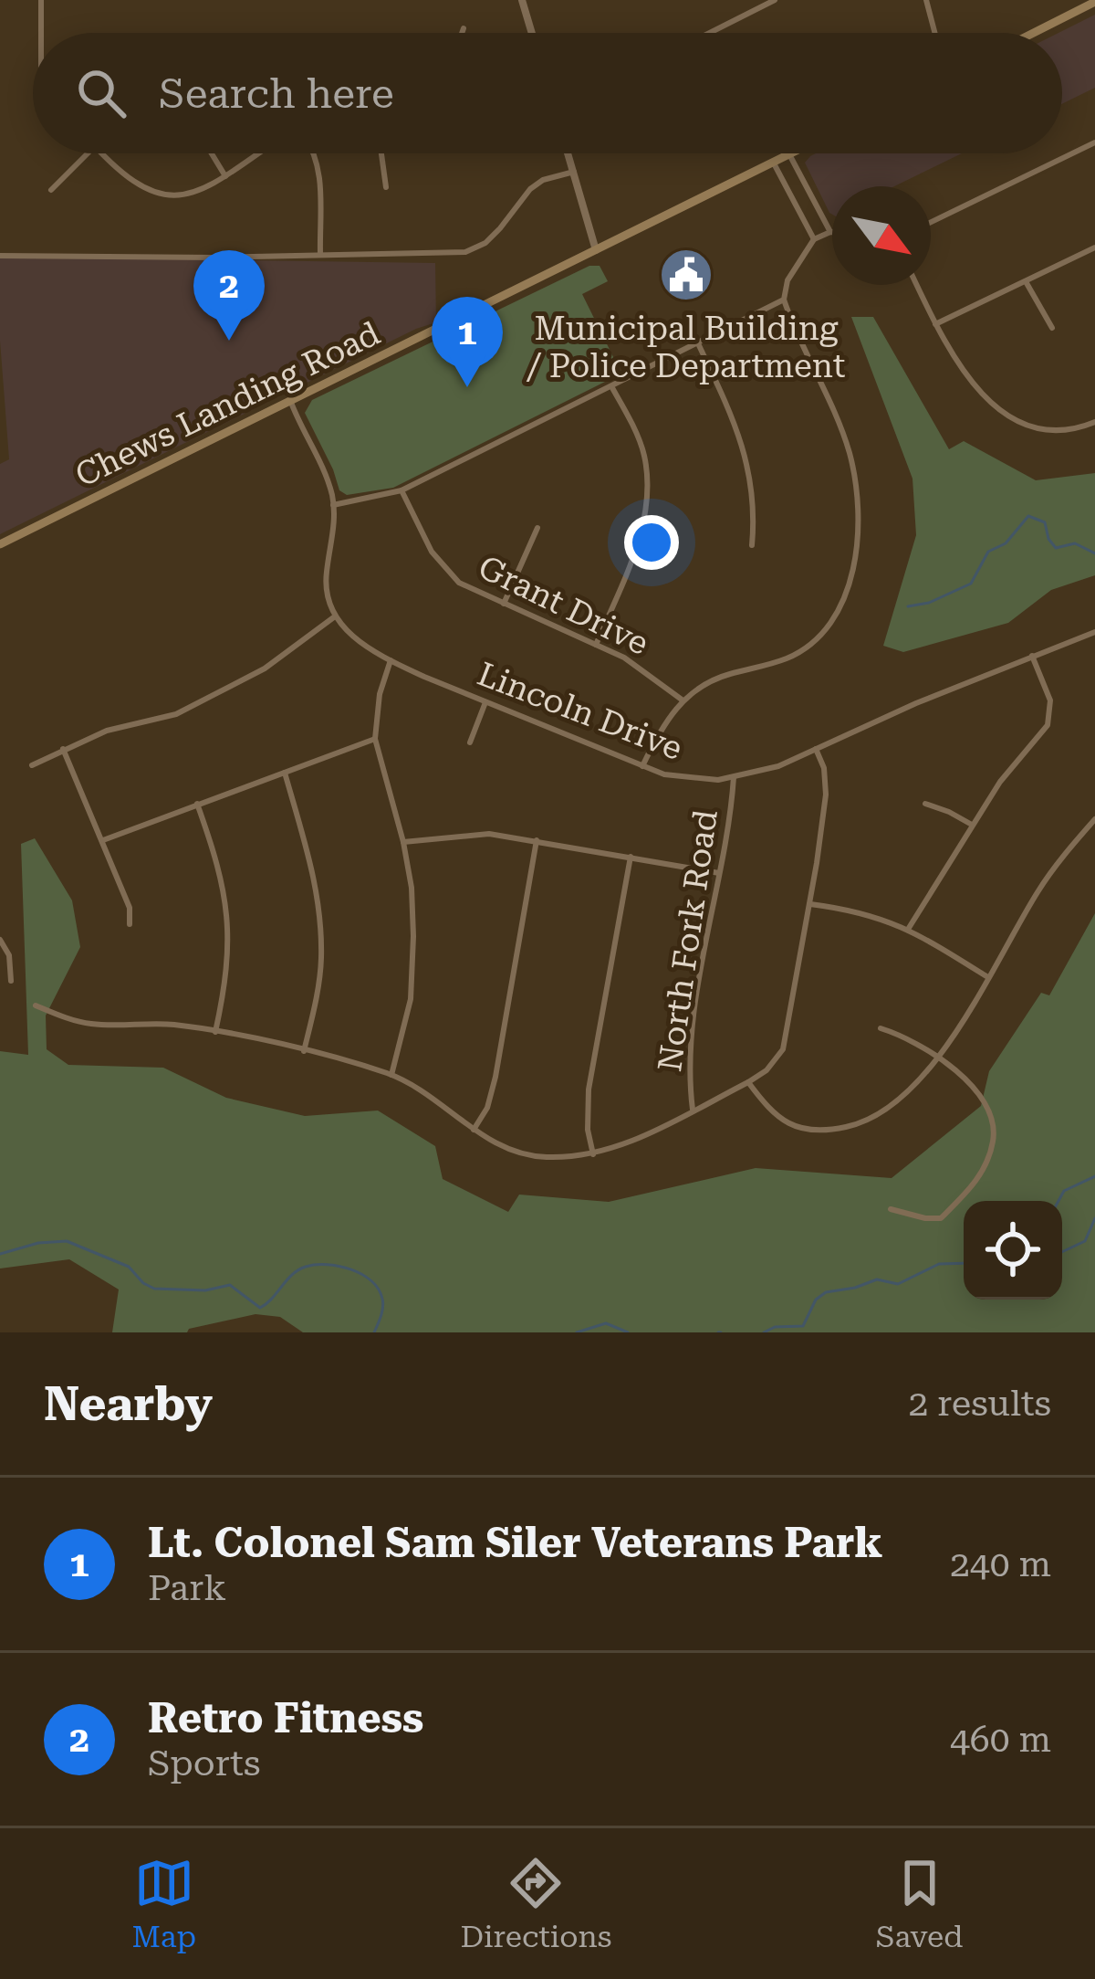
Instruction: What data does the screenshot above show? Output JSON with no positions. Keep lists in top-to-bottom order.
{
  "streets": {
    "main road": ["Chews Landing Road"],
    "street": ["Grant Drive", "Lincoln Drive", "North Fork Road"]
  },
  "crossings": [
    ["Lincoln Drive", "North Fork Road"]
  ],
  "places": {
    "public building": ["Municipal Building / Police Department"]
  },
  "north": "bottom right",
  "page": {
    "search": "Search here",
    "pins": ["2", "1"],
    "heading": ["Nearby", "2 results"],
    "list": [
      {
        "mark": "1",
        "name": "Lt. Colonel Sam Siler Veterans Park",
        "note": "Park",
        "value": "240 m"
      },
      {
        "mark": "2",
        "name": "Retro Fitness",
        "note": "Sports",
        "value": "460 m"
      }
    ],
    "nav": ["Map", "Directions", "Saved"]
  }
}
